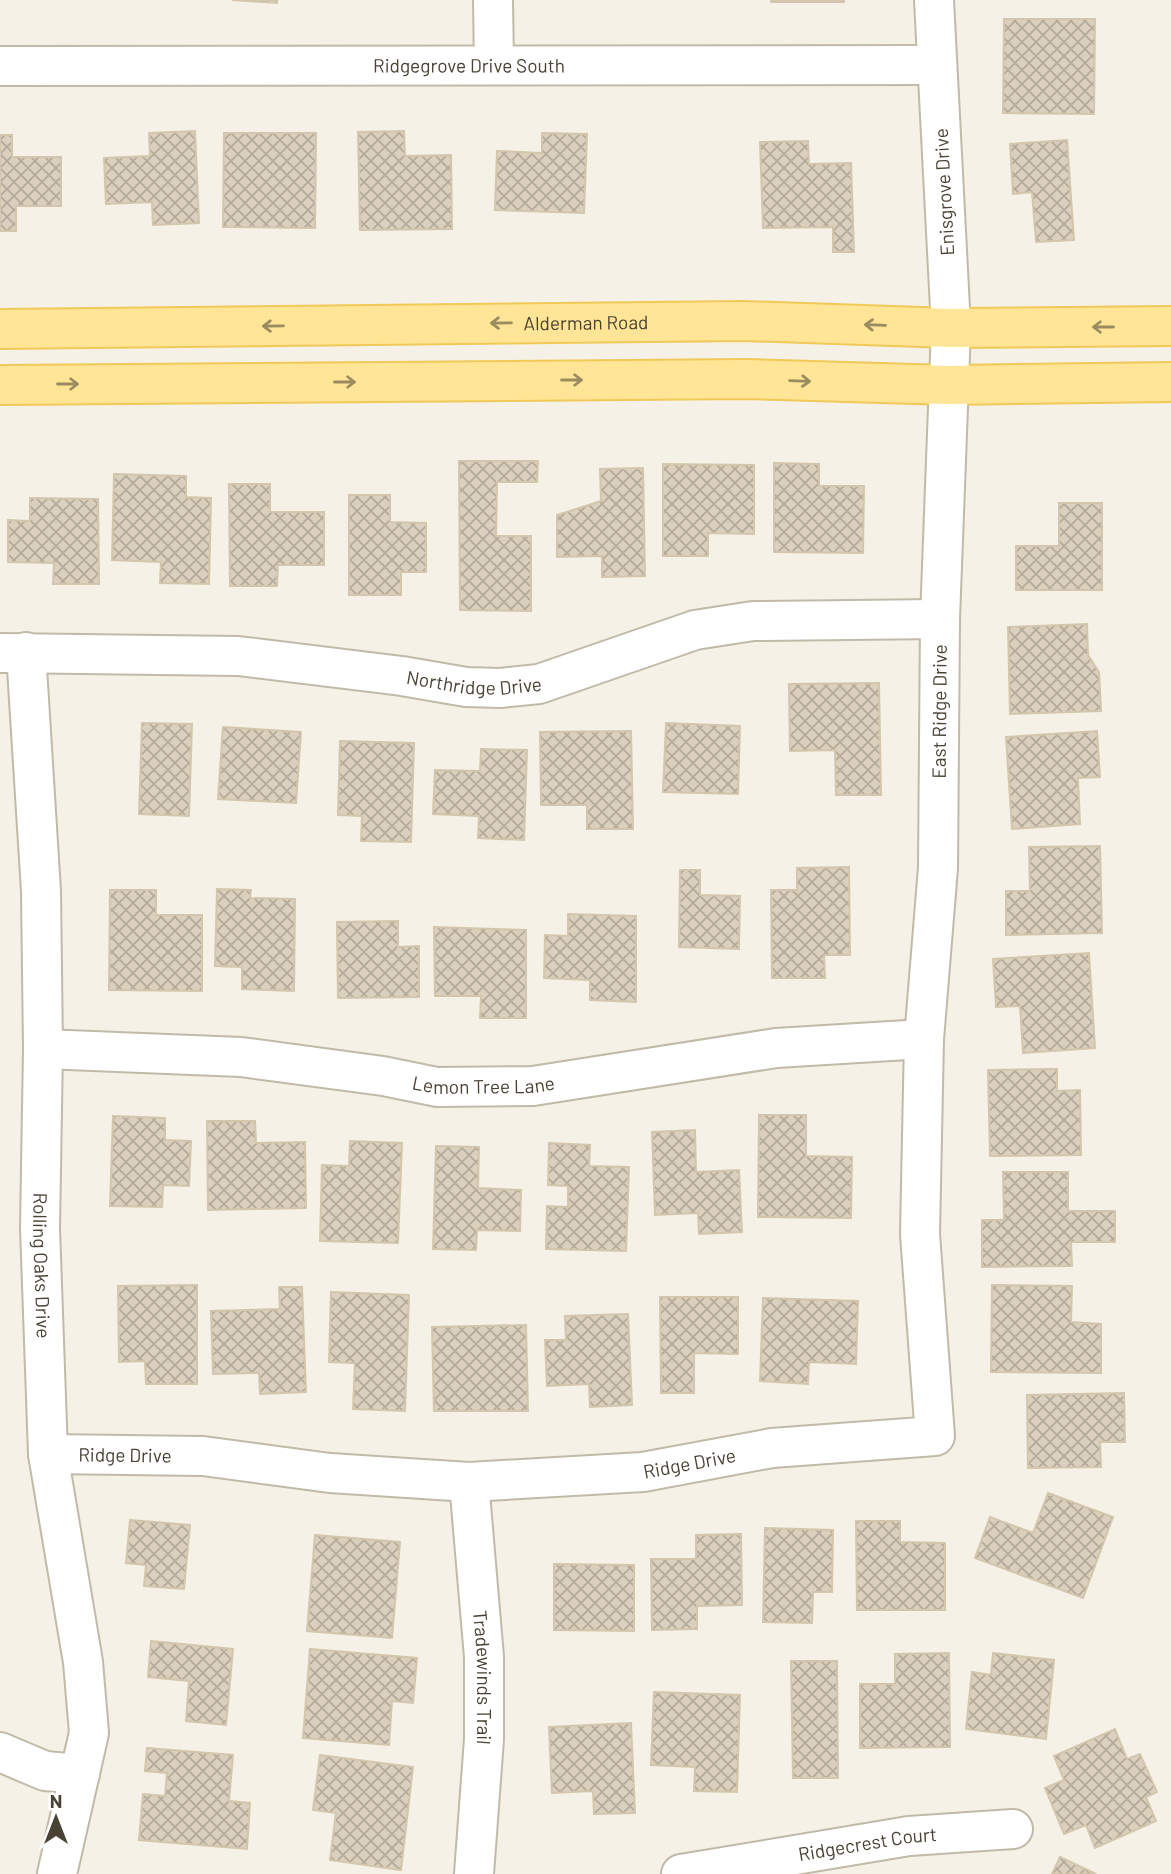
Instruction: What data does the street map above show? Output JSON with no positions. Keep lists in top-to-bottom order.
{
  "streets": {
    "main road": ["Alderman Road"],
    "street": [
      "Ridgegrove Drive South",
      "Enisgrove Drive",
      "Northridge Drive",
      "East Ridge Drive",
      "Lemon Tree Lane",
      "Rolling Oaks Drive",
      "Ridge Drive",
      "Tradewinds Trail",
      "Ridgecrest Court"
    ]
  },
  "crossings": [
    ["Ridgegrove Drive South", "Enisgrove Drive"],
    ["Enisgrove Drive", "Alderman Road"],
    ["Enisgrove Drive", "East Ridge Drive"],
    ["Northridge Drive", "East Ridge Drive"],
    ["Northridge Drive", "Rolling Oaks Drive"],
    ["East Ridge Drive", "Lemon Tree Lane"],
    ["East Ridge Drive", "Ridge Drive"],
    ["Lemon Tree Lane", "Rolling Oaks Drive"],
    ["Lemon Tree Lane", "Ridge Drive"],
    ["Rolling Oaks Drive", "Ridge Drive"],
    ["Ridge Drive", "Tradewinds Trail"]
  ],
  "north": "top"
}
